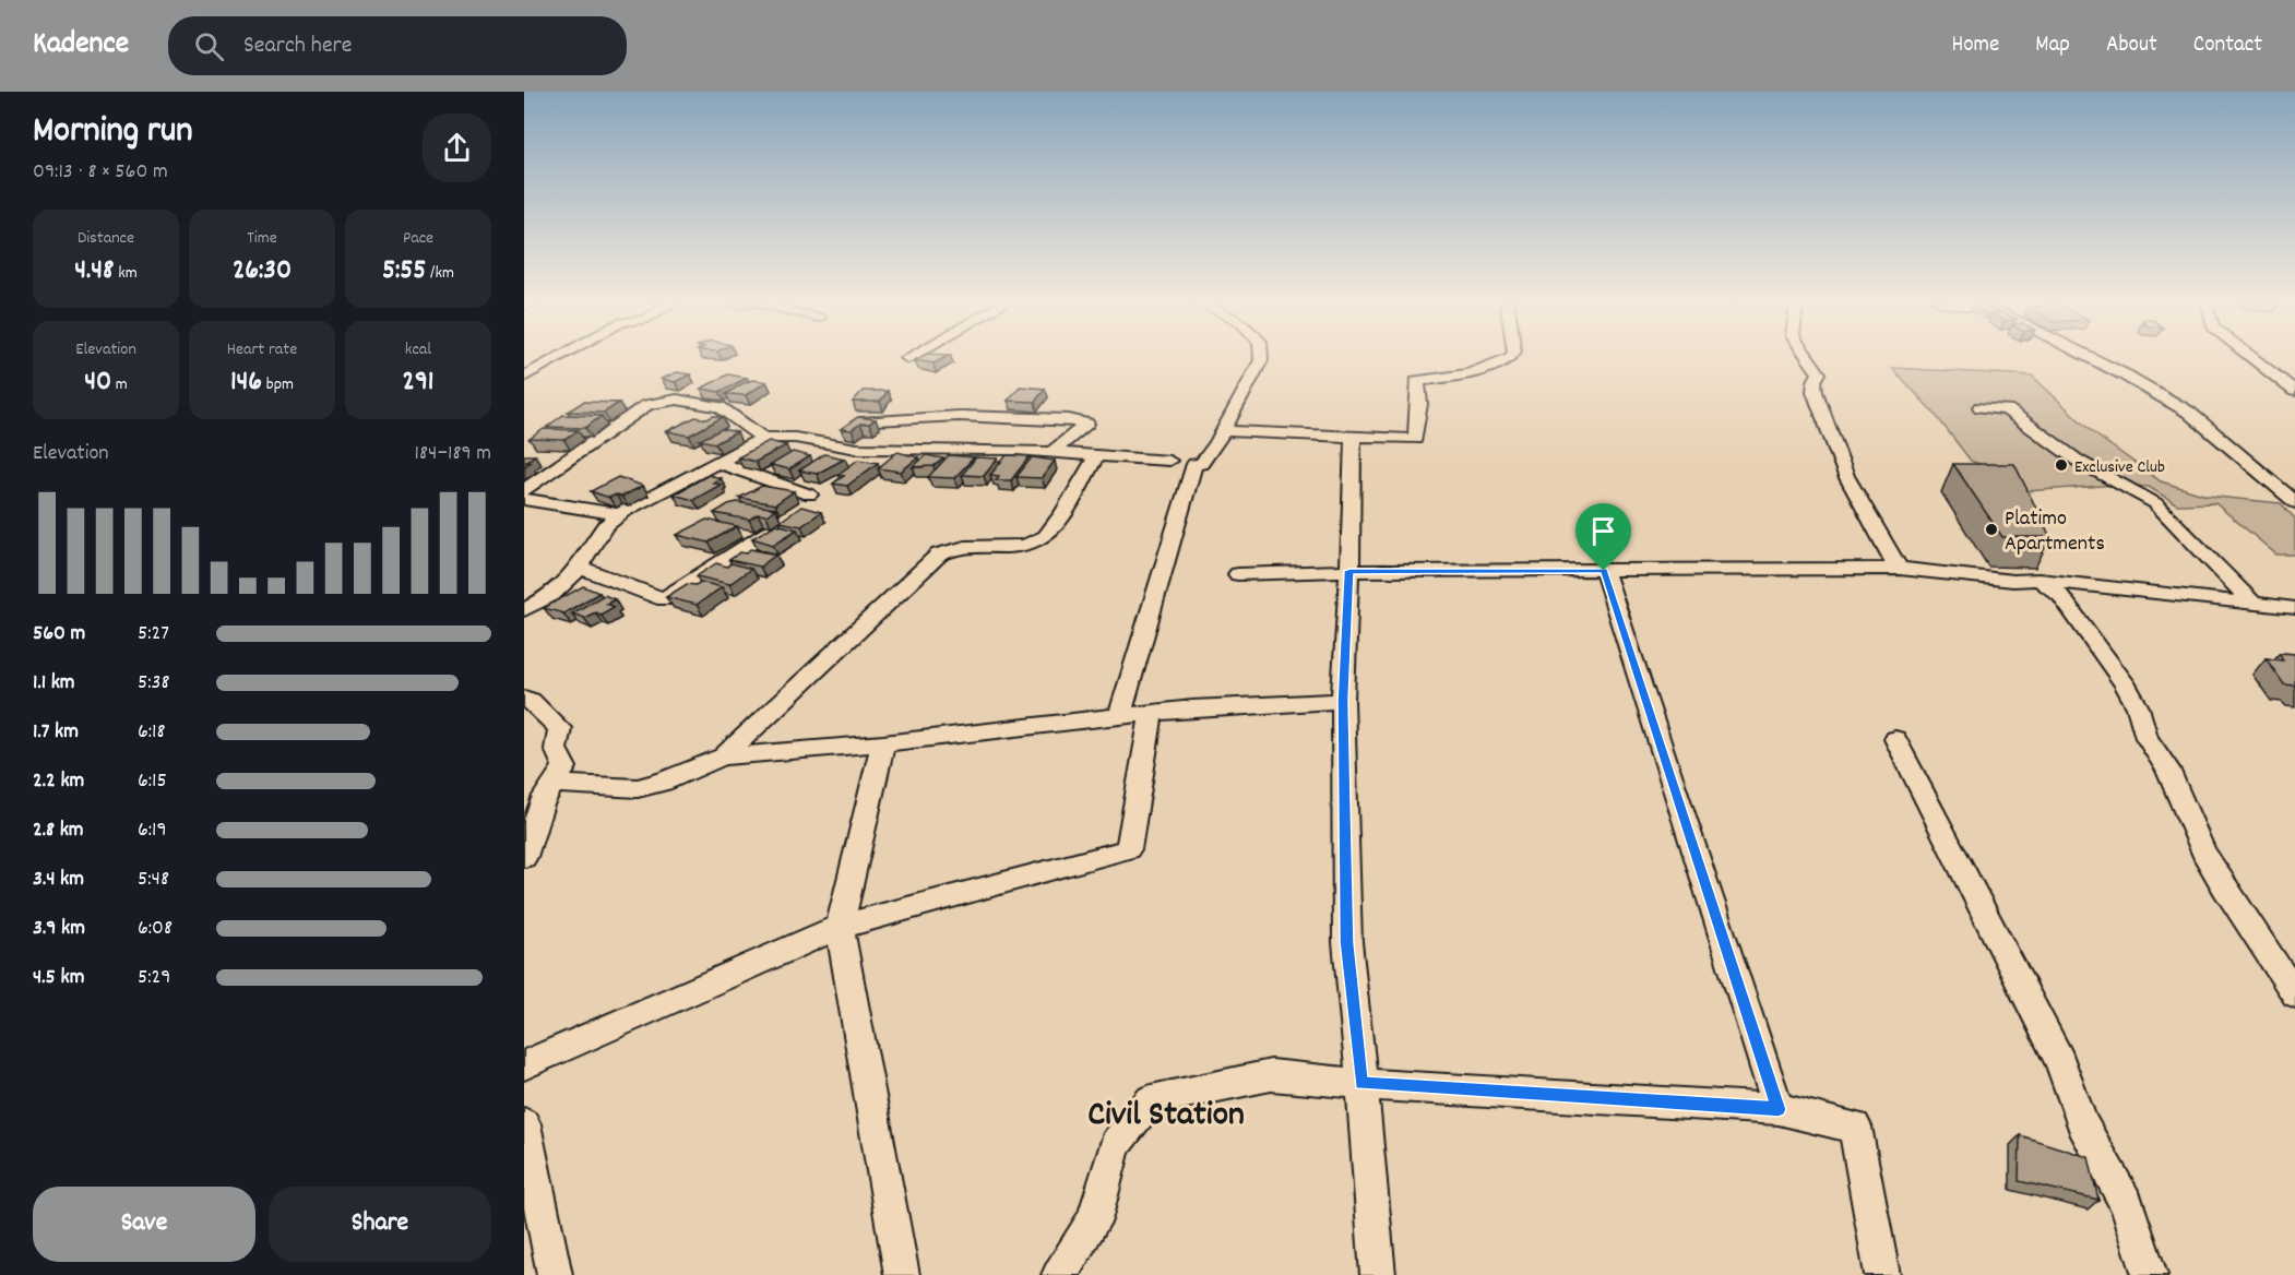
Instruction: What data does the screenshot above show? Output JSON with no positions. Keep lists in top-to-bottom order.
{
  "districts": ["Civil Station"],
  "places": ["Exclusive Club", "Platimo Apartments"],
  "page": {
    "header": "Kadence",
    "search": "Search here",
    "nav": [
      "Home",
      "Map",
      "About",
      "Contact"
    ],
    "heading": ["Morning run", "09:13 · 8 × 560 m"],
    "stats": [
      ["Distance", "4.48 km"],
      ["Time", "26:30"],
      ["Pace", "5:55 /km"],
      ["Elevation", "40 m"],
      ["Heart rate", "146 bpm"],
      ["kcal", "291"]
    ],
    "chart": ["Elevation", "184–189 m"],
    "list": [
      {
        "name": "560 m",
        "note": "5:27"
      },
      {
        "name": "1.1 km",
        "note": "5:38"
      },
      {
        "name": "1.7 km",
        "note": "6:18"
      },
      {
        "name": "2.2 km",
        "note": "6:15"
      },
      {
        "name": "2.8 km",
        "note": "6:19"
      },
      {
        "name": "3.4 km",
        "note": "5:48"
      },
      {
        "name": "3.9 km",
        "note": "6:08"
      },
      {
        "name": "4.5 km",
        "note": "5:29"
      }
    ],
    "buttons": ["Save", "Share"]
  }
}
